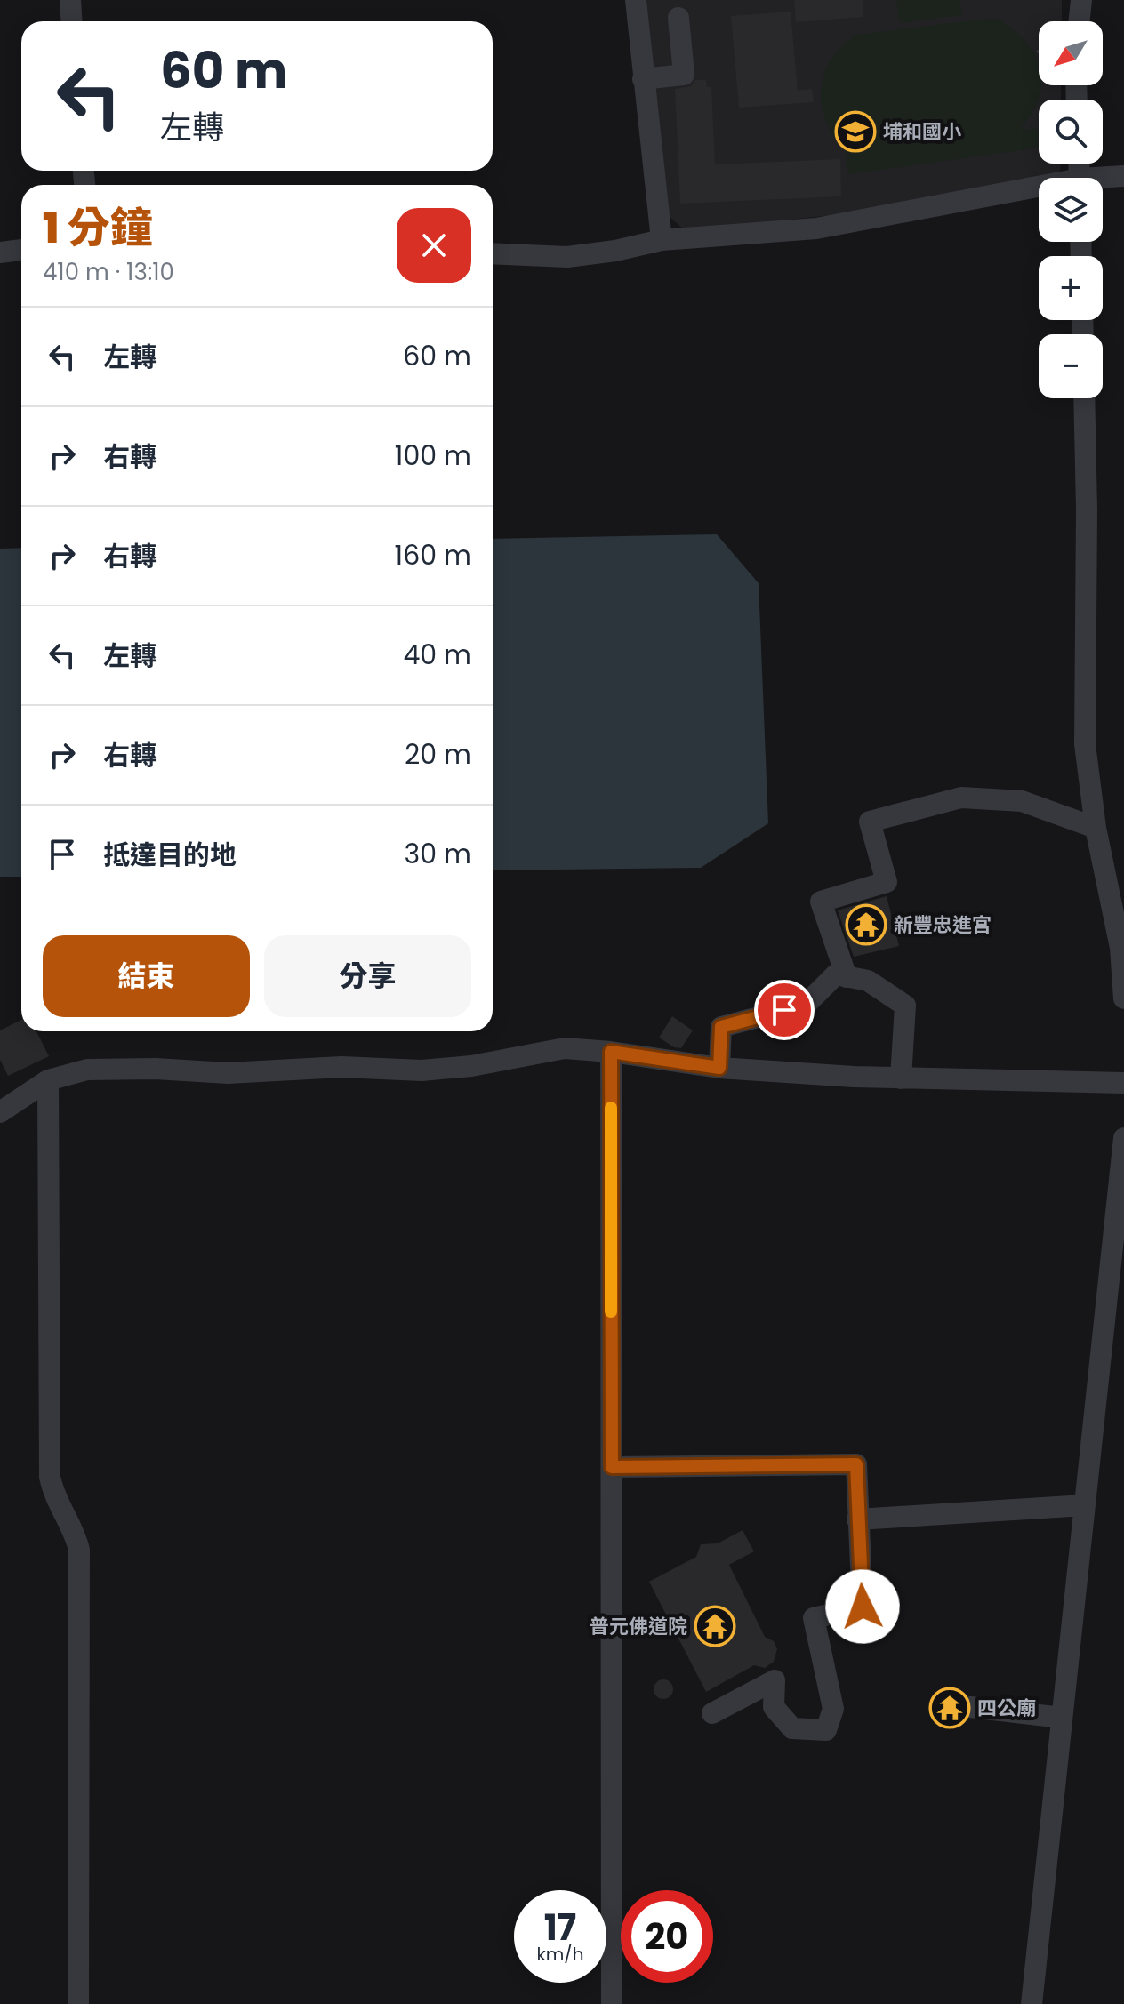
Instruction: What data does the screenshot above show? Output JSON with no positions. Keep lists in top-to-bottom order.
{
  "places": {
    "school or university": ["埔和國小"],
    "temple": ["新豐忠進宮", "普元佛道院", "四公廟"]
  },
  "north": "bottom left",
  "page": {
    "map_buttons": ["+", "−"],
    "turn": ["60 m", "左轉"],
    "heading": ["1 分鐘", "410 m · 13:10"],
    "list": [
      {
        "name": "左轉",
        "value": "60 m"
      },
      {
        "name": "右轉",
        "value": "100 m"
      },
      {
        "name": "右轉",
        "value": "160 m"
      },
      {
        "name": "左轉",
        "value": "40 m"
      },
      {
        "name": "右轉",
        "value": "20 m"
      },
      {
        "name": "抵達目的地",
        "value": "30 m"
      }
    ],
    "buttons": ["結束", "分享"],
    "speed": "17 km/h",
    "limit": "20"
  }
}
